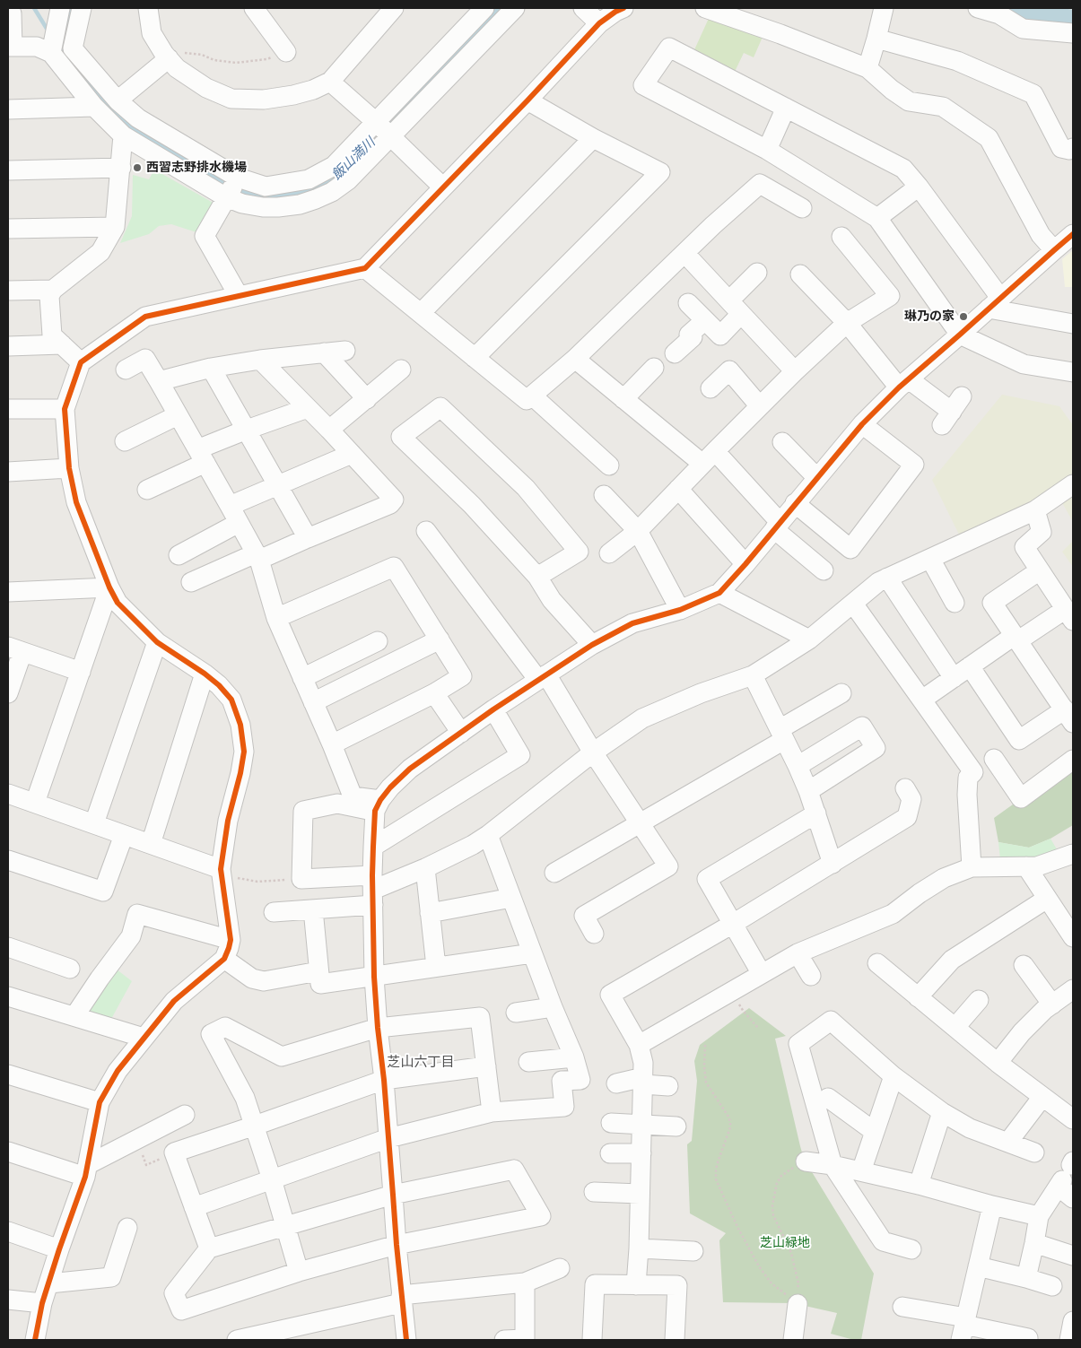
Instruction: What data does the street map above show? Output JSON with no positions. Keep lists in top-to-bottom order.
{
  "districts": ["芝山六丁目"],
  "water": ["飯山満川"],
  "parks": ["芝山緑地"],
  "places": ["西習志野排水機場", "琳乃の家"]
}
